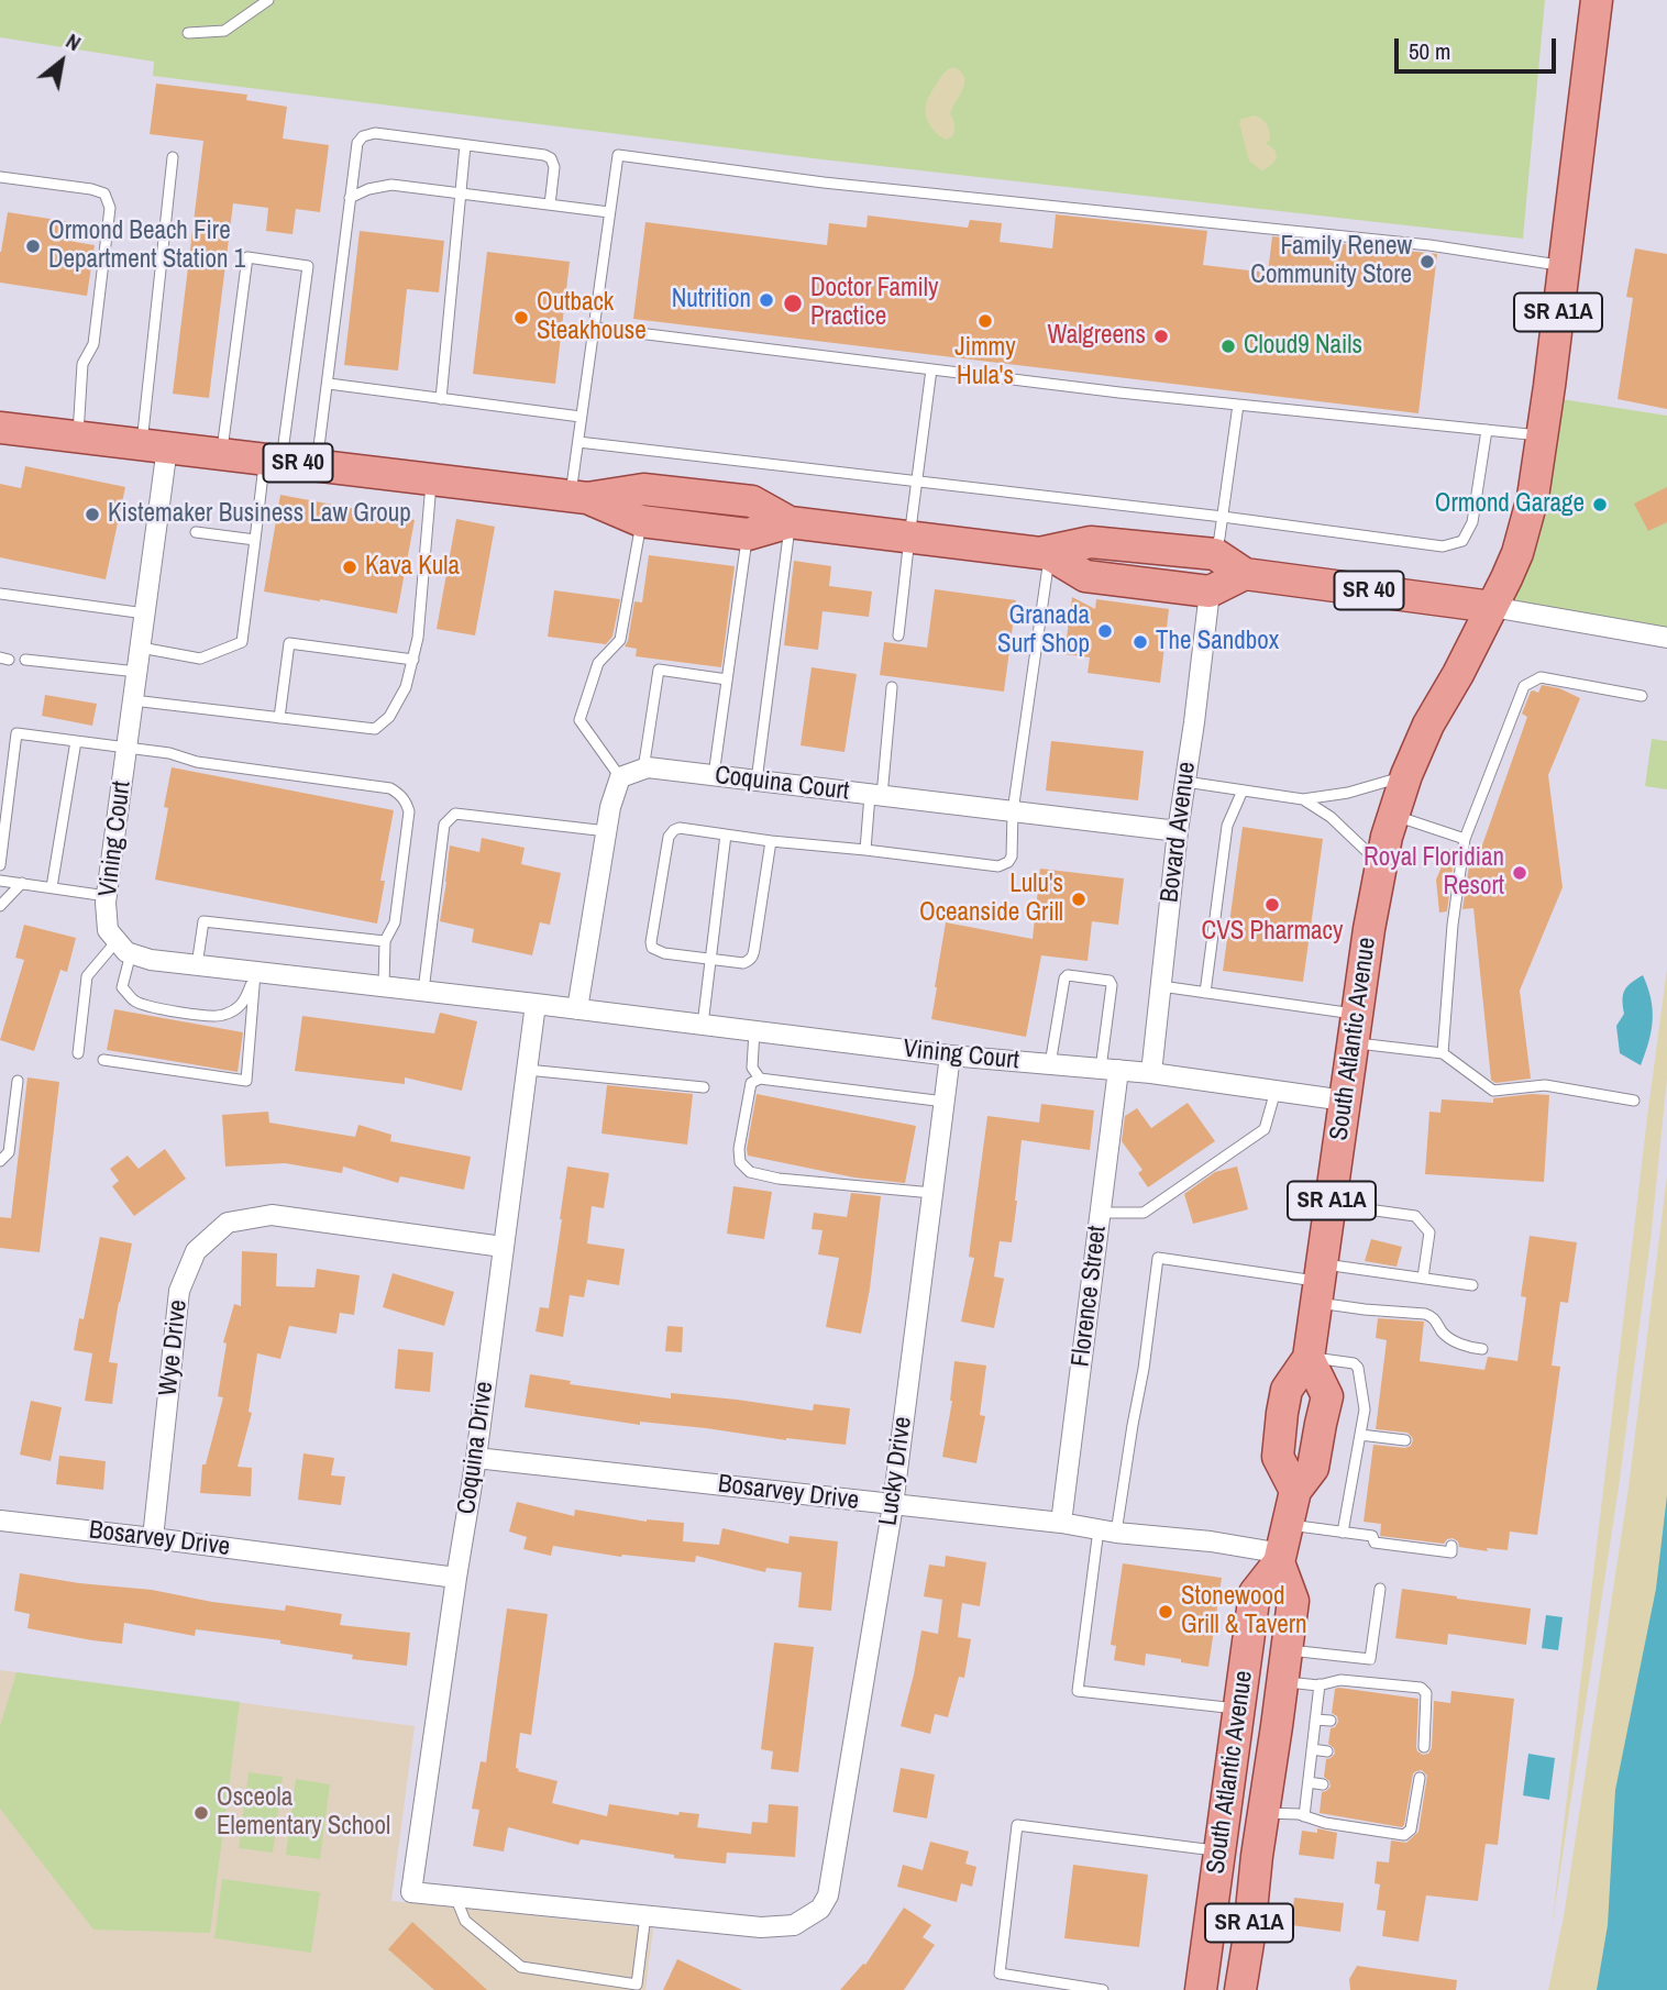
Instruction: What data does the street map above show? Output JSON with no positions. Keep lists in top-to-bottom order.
{
  "streets": {
    "main road": ["SR A1A", "SR 40", "South Atlantic Avenue"],
    "street": [
      "Coquina Court",
      "Bovard Avenue",
      "Vining Court",
      "Florence Street",
      "Wye Drive",
      "Coquina Drive",
      "Lucky Drive",
      "Bosarvey Drive"
    ]
  },
  "crossings": [
    ["SR A1A", "SR 40"],
    ["SR A1A", "South Atlantic Avenue"],
    ["SR 40", "Bovard Avenue"],
    ["SR 40", "Vining Court"],
    ["SR 40", "South Atlantic Avenue"],
    ["Coquina Court", "Bovard Avenue"],
    ["Bovard Avenue", "Vining Court"],
    ["Vining Court", "South Atlantic Avenue"],
    ["Vining Court", "Florence Street"],
    ["Vining Court", "Coquina Drive"],
    ["Vining Court", "Lucky Drive"],
    ["South Atlantic Avenue", "Bosarvey Drive"],
    ["Florence Street", "Bosarvey Drive"],
    ["Wye Drive", "Coquina Drive"],
    ["Wye Drive", "Bosarvey Drive"],
    ["Coquina Drive", "Bosarvey Drive"],
    ["Lucky Drive", "Bosarvey Drive"]
  ],
  "places": [
    "Ormond Beach Fire Department Station 1",
    "Family Renew Community Store",
    "Nutrition",
    "Doctor Family Practice",
    "Outback Steakhouse",
    "Jimmy Hula's",
    "Walgreens",
    "Cloud9 Nails",
    "Ormond Garage",
    "Kistemaker Business Law Group",
    "Kava Kula",
    "Granada Surf Shop",
    "The Sandbox",
    "Royal Floridian Resort",
    "Lulu's Oceanside Grill",
    "CVS Pharmacy",
    "Stonewood Grill & Tavern",
    "Osceola Elementary School"
  ],
  "scale_bar": "50 m",
  "north": "top right"
}
